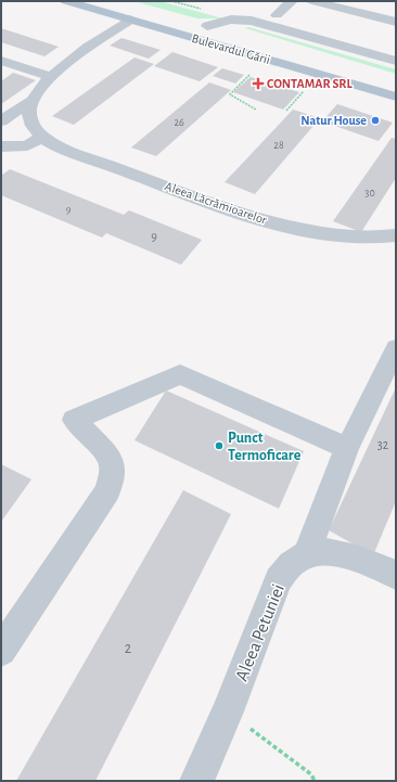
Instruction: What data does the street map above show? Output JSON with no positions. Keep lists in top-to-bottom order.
{
  "streets": {
    "main road": ["Bulevardul Gării"],
    "street": ["Aleea Lăcrămioarelor", "Aleea Petuniei"]
  },
  "places": {
    "health": ["CONTAMAR SRL"],
    "other": ["Natur House", "Punct Termoficare"]
  },
  "house_numbers": [
    "26",
    "28",
    "30",
    "9",
    "9",
    "32",
    "2"
  ]
}
